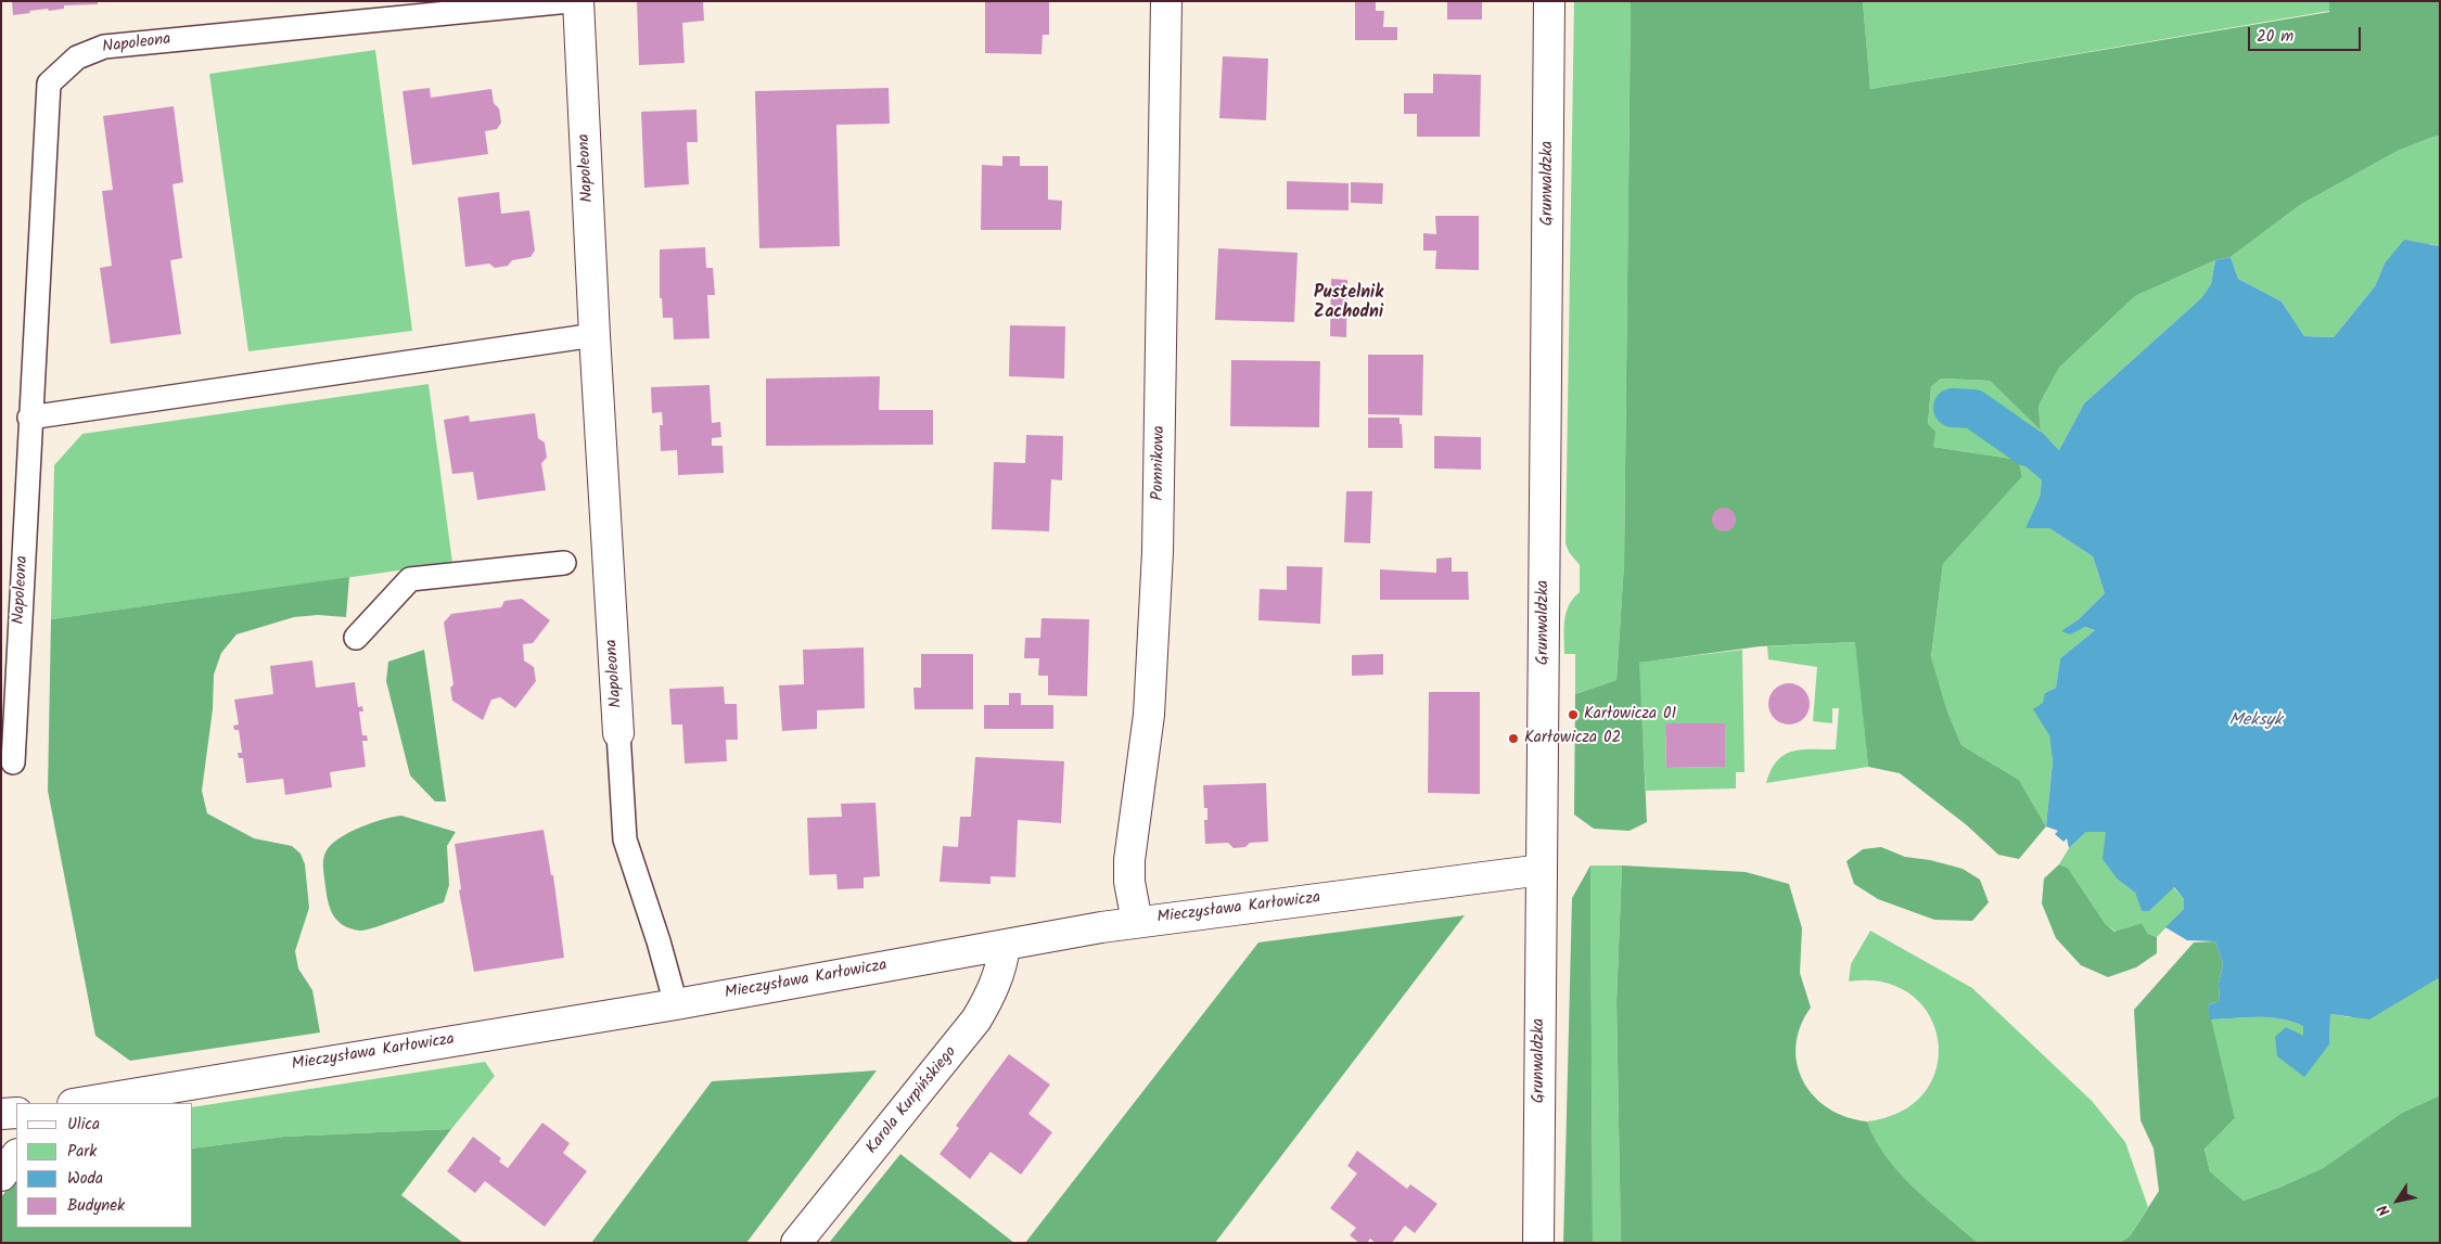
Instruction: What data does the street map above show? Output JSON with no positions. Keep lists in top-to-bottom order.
{
  "streets": {
    "street": [
      "Napoleona",
      "Grunwaldzka",
      "Pomnikowa",
      "Mieczysława Karłowicza",
      "Karola Kurpińskiego"
    ]
  },
  "crossings": [
    ["Napoleona", "Mieczysława Karłowicza"],
    ["Grunwaldzka", "Mieczysława Karłowicza"],
    ["Pomnikowa", "Mieczysława Karłowicza"],
    ["Mieczysława Karłowicza", "Karola Kurpińskiego"]
  ],
  "districts": ["Pustelnik Zachodni"],
  "water": ["Meksyk"],
  "places": ["Karłowicza 01", "Karłowicza 02"],
  "legend": [
    "Ulica",
    "Park",
    "Woda",
    "Budynek"
  ],
  "scale_bar": "20 m",
  "north": "bottom left"
}
